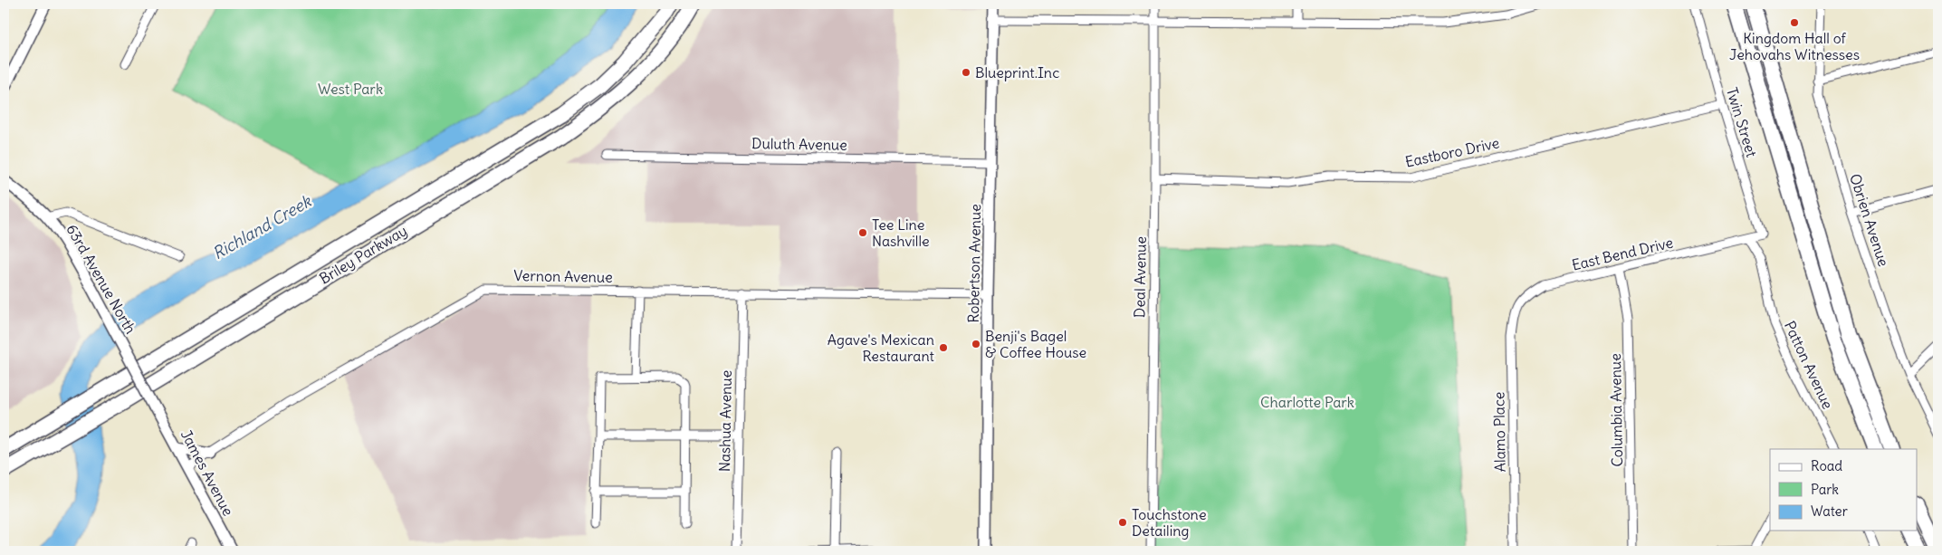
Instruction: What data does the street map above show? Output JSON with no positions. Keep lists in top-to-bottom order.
{
  "streets": {
    "highway": ["Briley Parkway"],
    "street": [
      "Twin Street",
      "Duluth Avenue",
      "Eastboro Drive",
      "Obrien Avenue",
      "East Bend Drive",
      "Robertson Avenue",
      "Vernon Avenue",
      "Deal Avenue",
      "63rd Avenue North",
      "Patton Avenue",
      "Columbia Avenue",
      "Nashua Avenue",
      "Alamo Place",
      "James Avenue"
    ]
  },
  "crossings": [
    ["Twin Street", "Eastboro Drive"],
    ["Twin Street", "East Bend Drive"],
    ["Twin Street", "Patton Avenue"],
    ["Duluth Avenue", "Robertson Avenue"],
    ["Eastboro Drive", "Deal Avenue"],
    ["East Bend Drive", "Patton Avenue"],
    ["East Bend Drive", "Columbia Avenue"],
    ["East Bend Drive", "Alamo Place"],
    ["Robertson Avenue", "Vernon Avenue"],
    ["Vernon Avenue", "Nashua Avenue"],
    ["Vernon Avenue", "James Avenue"],
    ["63rd Avenue North", "James Avenue"]
  ],
  "water": ["Richland Creek"],
  "parks": ["West Park", "Charlotte Park"],
  "places": [
    "Kingdom Hall of Jehovahs Witnesses",
    "Blueprint.Inc",
    "Tee Line Nashville",
    "Benji's Bagel & Coffee House",
    "Agave's Mexican Restaurant",
    "Touchstone Detailing"
  ],
  "legend": ["Road", "Park", "Water"]
}
